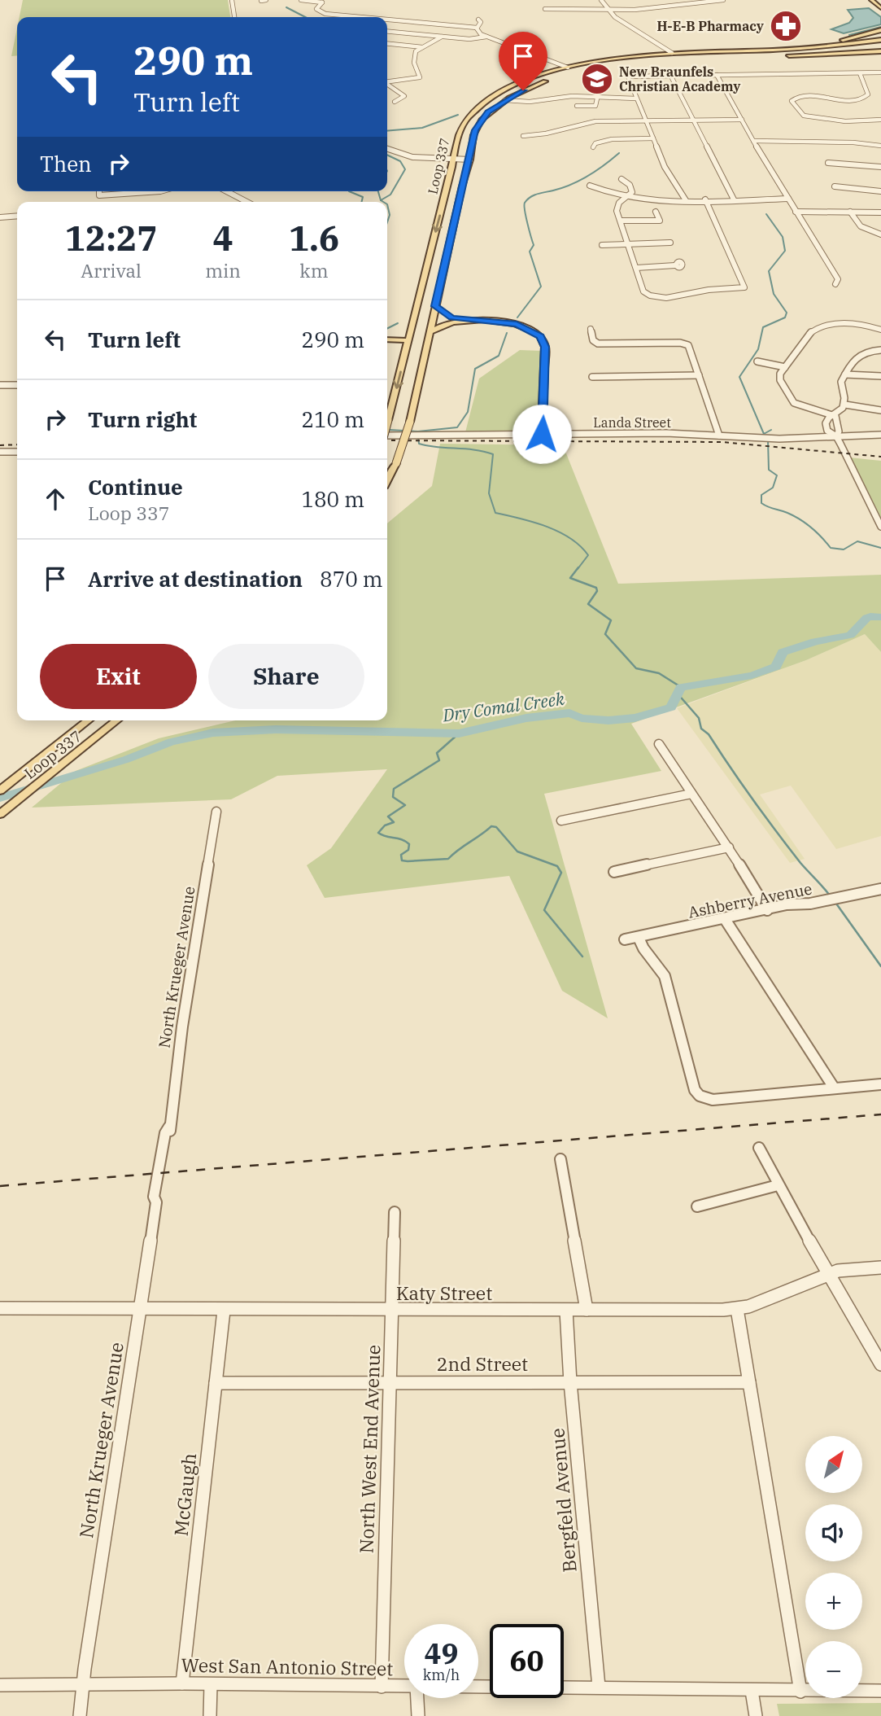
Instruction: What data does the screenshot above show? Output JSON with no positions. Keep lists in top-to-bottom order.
{
  "streets": {
    "main road": ["Loop 337"],
    "street": [
      "Landa Street",
      "Ashberry Avenue",
      "North Krueger Avenue",
      "Katy Street",
      "2nd Street",
      "North West End Avenue",
      "McGaugh",
      "Bergfeld Avenue",
      "West San Antonio Street"
    ]
  },
  "crossings": [
    ["North Krueger Avenue", "Katy Street"],
    ["North Krueger Avenue", "West San Antonio Street"],
    ["Katy Street", "North West End Avenue"],
    ["Katy Street", "McGaugh"],
    ["Katy Street", "Bergfeld Avenue"],
    ["2nd Street", "North West End Avenue"],
    ["2nd Street", "McGaugh"],
    ["2nd Street", "Bergfeld Avenue"],
    ["North West End Avenue", "West San Antonio Street"],
    ["McGaugh", "West San Antonio Street"],
    ["Bergfeld Avenue", "West San Antonio Street"]
  ],
  "water": ["Dry Comal Creek"],
  "places": {
    "pharmacy": ["H-E-B Pharmacy"],
    "school or university": ["New Braunfels Christian Academy"]
  },
  "north": "top right",
  "page": {
    "turn": ["290 m", "Turn left"],
    "then": "Then",
    "eta": [
      "12:27",
      "Arrival",
      "4",
      "min",
      "1.6",
      "km"
    ],
    "list": [
      {
        "name": "Turn left",
        "value": "290 m"
      },
      {
        "name": "Turn right",
        "value": "210 m"
      },
      {
        "name": "Continue",
        "note": "Loop 337",
        "value": "180 m"
      },
      {
        "name": "Arrive at destination",
        "value": "870 m"
      }
    ],
    "buttons": ["Exit", "Share"],
    "map_buttons": ["+", "−"],
    "speed": "49 km/h",
    "limit": "60"
  }
}
